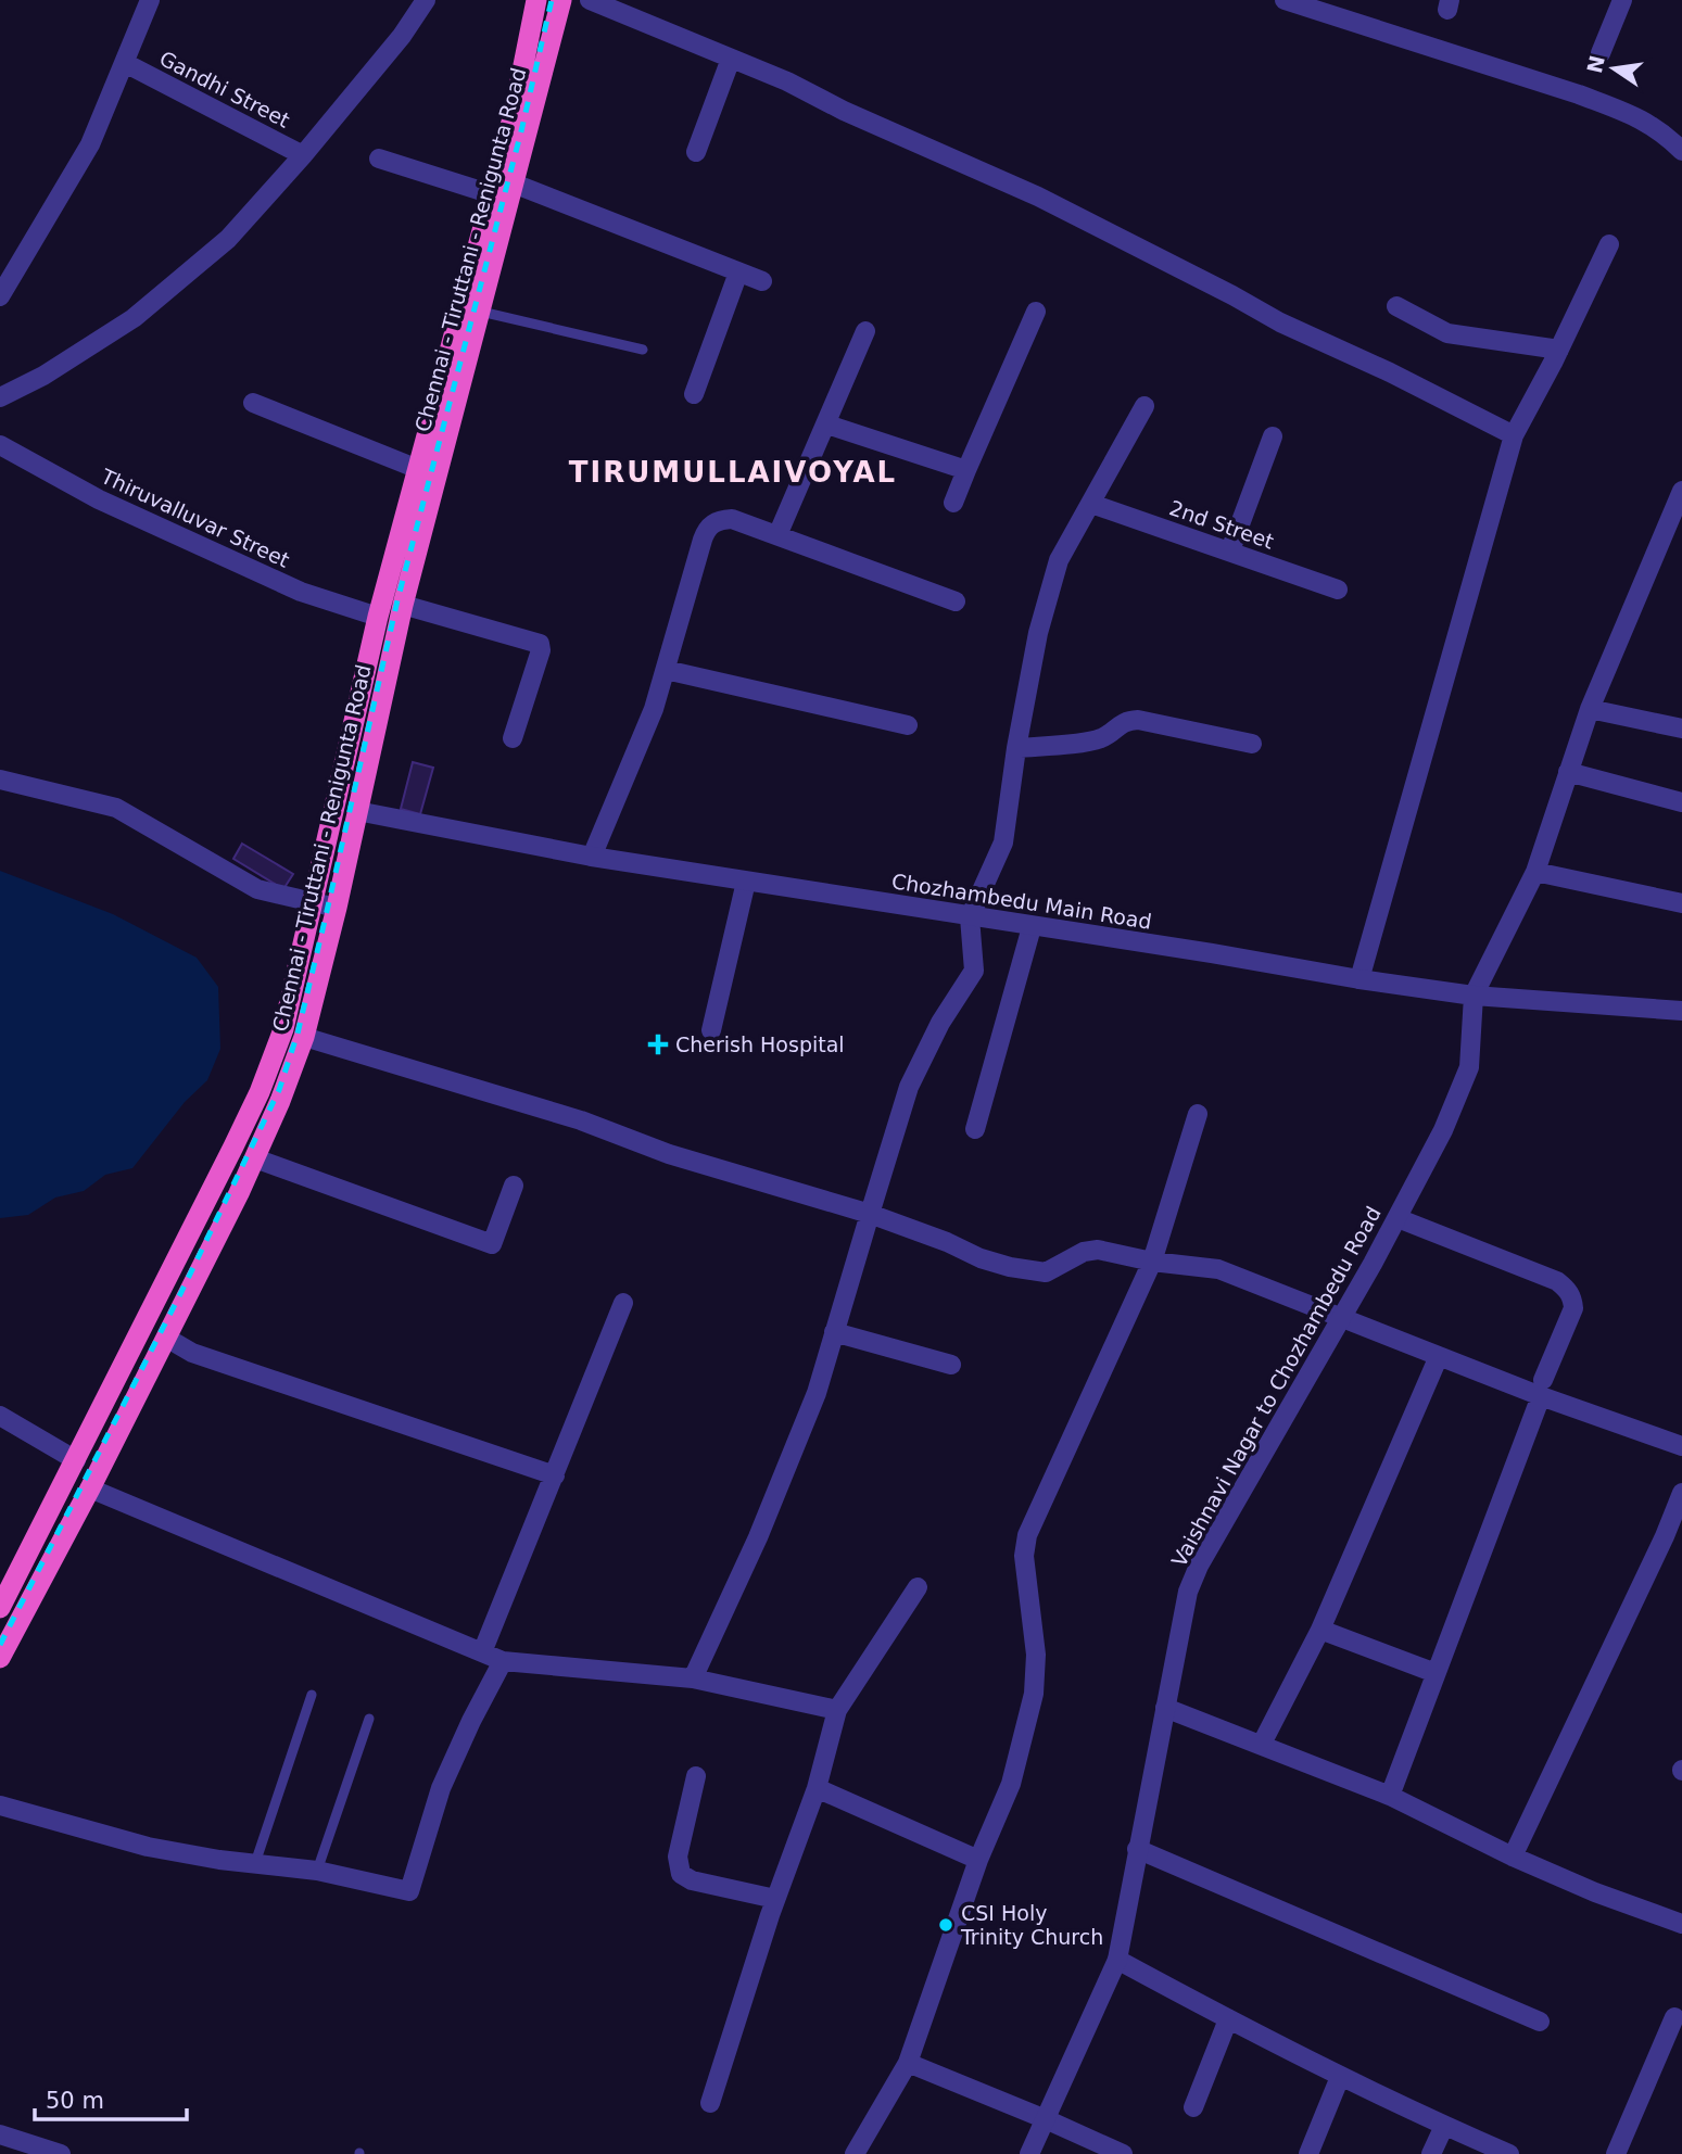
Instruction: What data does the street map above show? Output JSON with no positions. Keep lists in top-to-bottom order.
{
  "streets": {
    "highway": ["Chennai - Tiruttani - Renigunta Road"],
    "street": [
      "Gandhi Street",
      "Thiruvalluvar Street",
      "2nd Street",
      "Chozhambedu Main Road",
      "Vaishnavi Nagar to Chozhambedu Road"
    ]
  },
  "crossings": [
    ["Chennai - Tiruttani - Renigunta Road", "Thiruvalluvar Street"],
    ["Chennai - Tiruttani - Renigunta Road", "Chozhambedu Main Road"],
    ["Chozhambedu Main Road", "Vaishnavi Nagar to Chozhambedu Road"]
  ],
  "districts": ["TIRUMULLAIVOYAL"],
  "places": {
    "health": ["Cherish Hospital"],
    "other": ["CSI Holy Trinity Church"]
  },
  "scale_bar": "50 m",
  "north": "left"
}
